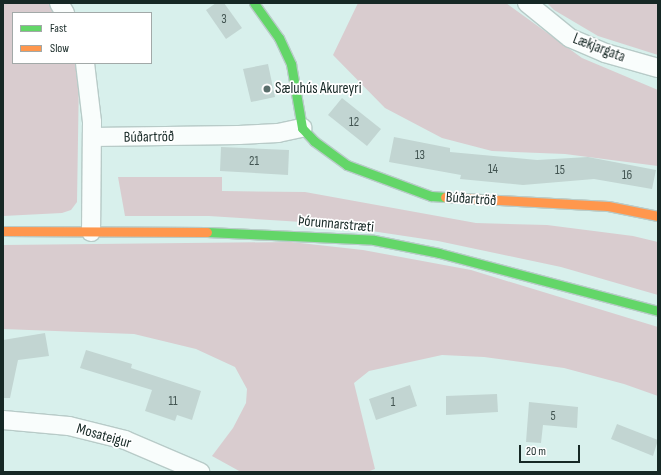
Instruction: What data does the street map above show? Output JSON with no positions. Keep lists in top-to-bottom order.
{
  "streets": {
    "street": [
      "Lækjargata",
      "Búðartröð",
      "Þórunnarstræti",
      "Mosateigur"
    ]
  },
  "places": ["Sæluhús Akureyri"],
  "house_numbers": [
    "3",
    "12",
    "13",
    "21",
    "14",
    "15",
    "16",
    "11",
    "1",
    "5"
  ],
  "legend": ["Fast", "Slow"],
  "scale_bar": "20 m"
}
